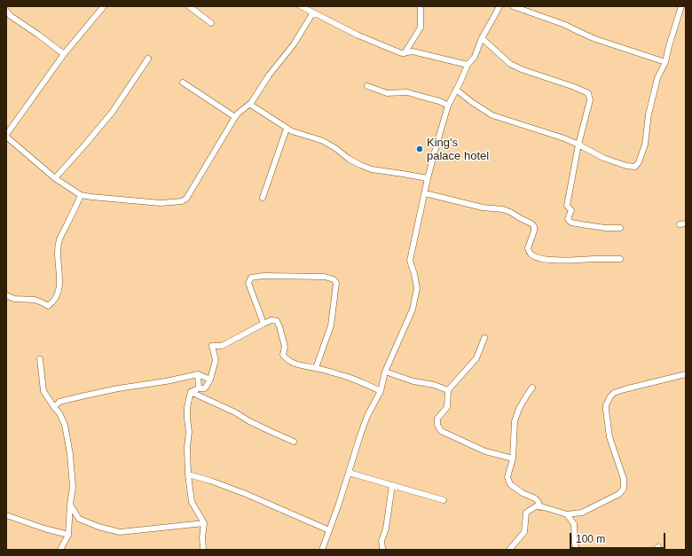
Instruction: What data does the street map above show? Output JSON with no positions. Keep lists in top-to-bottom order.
{
  "places": ["King's palace hotel"],
  "scale_bar": "100 m"
}
